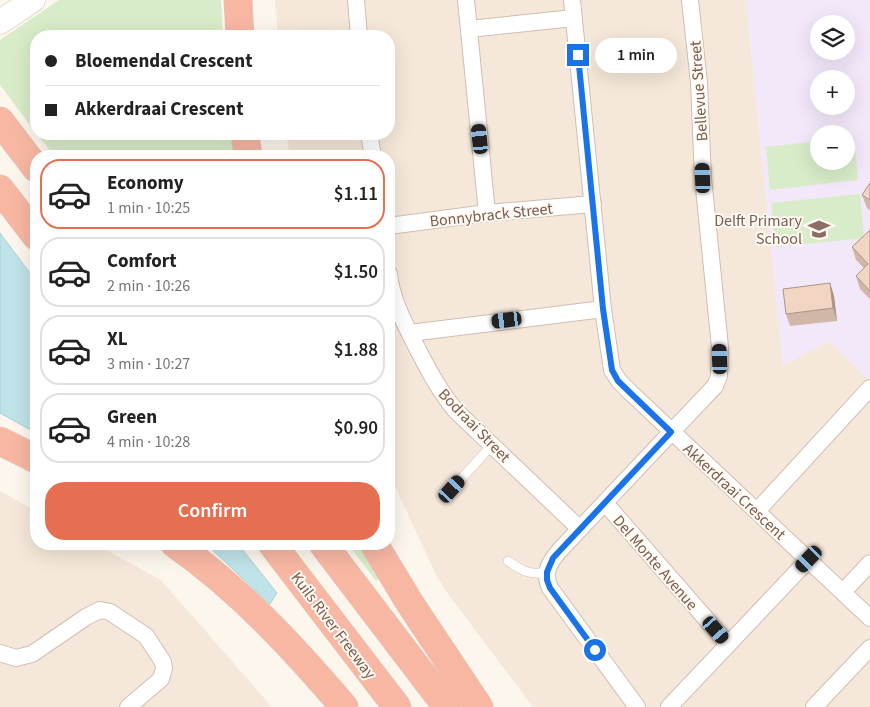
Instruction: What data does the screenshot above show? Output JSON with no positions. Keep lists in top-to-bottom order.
{
  "streets": {
    "highway": ["Kuils River Freeway"],
    "street": [
      "Bellevue Street",
      "Bonnybrack Street",
      "Bodraai Street",
      "Akkerdraai Crescent",
      "Del Monte Avenue"
    ]
  },
  "crossings": [
    ["Bellevue Street", "Bodraai Street"],
    ["Bellevue Street", "Akkerdraai Crescent"],
    ["Bellevue Street", "Del Monte Avenue"],
    ["Bonnybrack Street", "Akkerdraai Crescent"]
  ],
  "places": {
    "school or university": ["Delft Primary School"]
  },
  "page": {
    "map_buttons": ["+", "−"],
    "banner": ["Bloemendal Crescent", "Akkerdraai Crescent"],
    "bubble": "1 min",
    "list": [
      {
        "name": "Economy",
        "note": "1 min · 10:25",
        "value": "$1.11"
      },
      {
        "name": "Comfort",
        "note": "2 min · 10:26",
        "value": "$1.50"
      },
      {
        "name": "XL",
        "note": "3 min · 10:27",
        "value": "$1.88"
      },
      {
        "name": "Green",
        "note": "4 min · 10:28",
        "value": "$0.90"
      }
    ],
    "buttons": "Confirm"
  }
}
